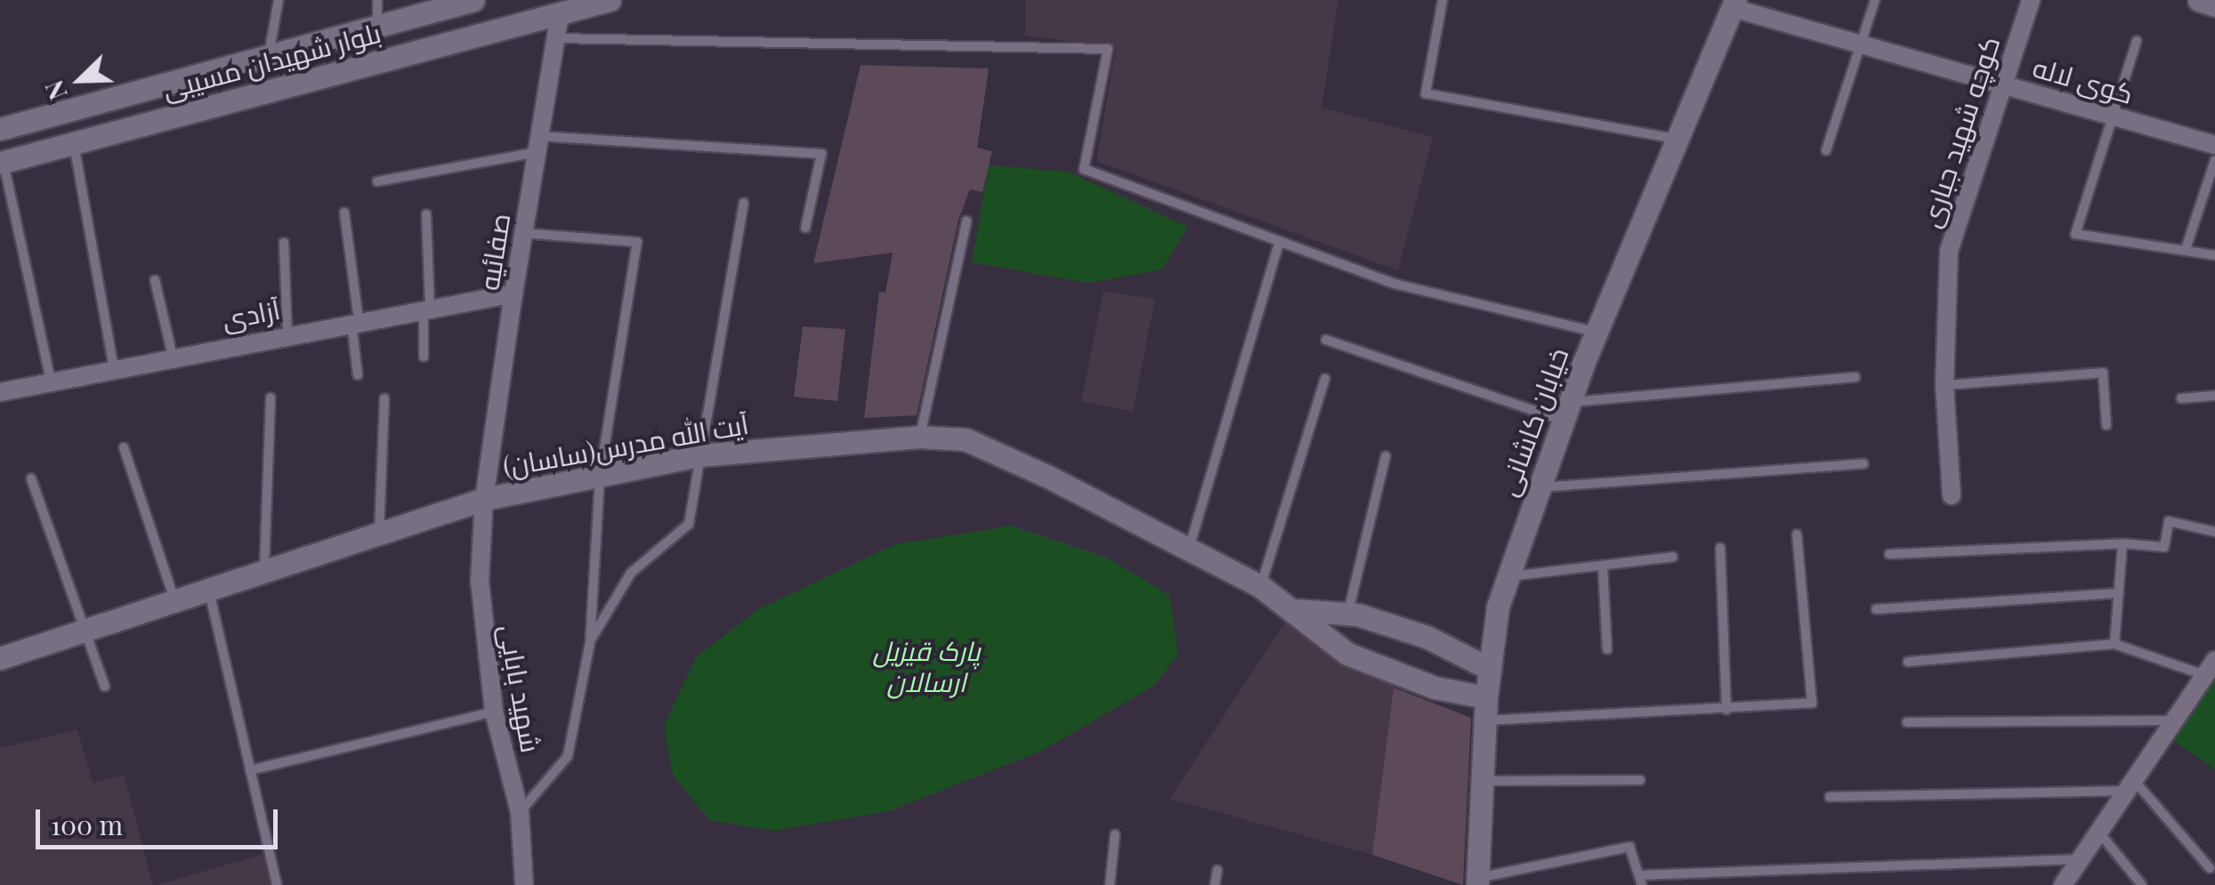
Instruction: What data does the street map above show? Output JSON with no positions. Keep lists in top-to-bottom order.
{
  "streets": {
    "street": [
      "بلوار شهیدان مسیبی",
      "کوی لاله",
      "کوچه شهید جباری",
      "صفائیه",
      "آزادی",
      "خیابان کاشانی",
      "آیت الله مدرس(ساسان)",
      "شهید بابایی"
    ]
  },
  "crossings": [
    ["بلوار شهیدان مسیبی", "صفائیه"],
    ["کوی لاله", "کوچه شهید جباری"],
    ["کوی لاله", "خیابان کاشانی"],
    ["صفائیه", "آزادی"],
    ["صفائیه", "آیت الله مدرس(ساسان)"],
    ["صفائیه", "شهید بابایی"],
    ["خیابان کاشانی", "آیت الله مدرس(ساسان)"],
    ["آیت الله مدرس(ساسان)", "شهید بابایی"]
  ],
  "parks": ["پارک قیزیل ارسالان"],
  "scale_bar": "100 m",
  "north": "bottom left"
}
